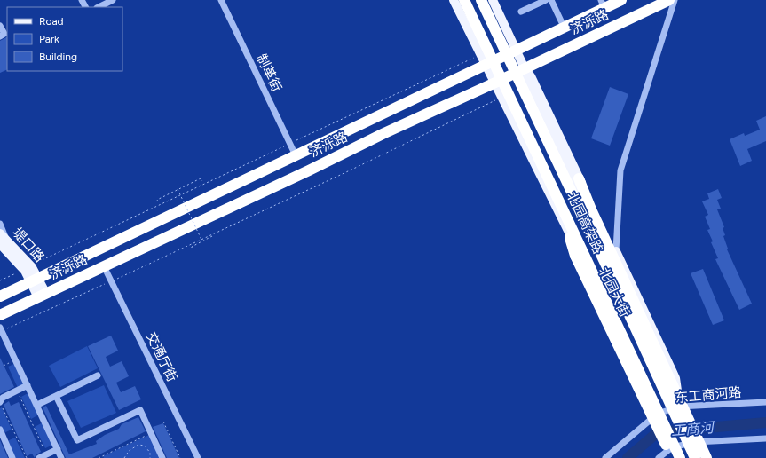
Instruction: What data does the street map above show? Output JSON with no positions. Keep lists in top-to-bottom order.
{
  "streets": {
    "highway": ["济泺路", "北园高架路"],
    "main road": ["堤口路", "北园大街"],
    "street": ["制革街", "交通厅街", "东工商河路"]
  },
  "crossings": [
    ["济泺路", "制革街"],
    ["济泺路", "堤口路"],
    ["济泺路", "北园大街"],
    ["济泺路", "交通厅街"],
    ["北园大街", "东工商河路"]
  ],
  "water": ["工商河"],
  "legend": ["Road", "Park", "Building"]
}
